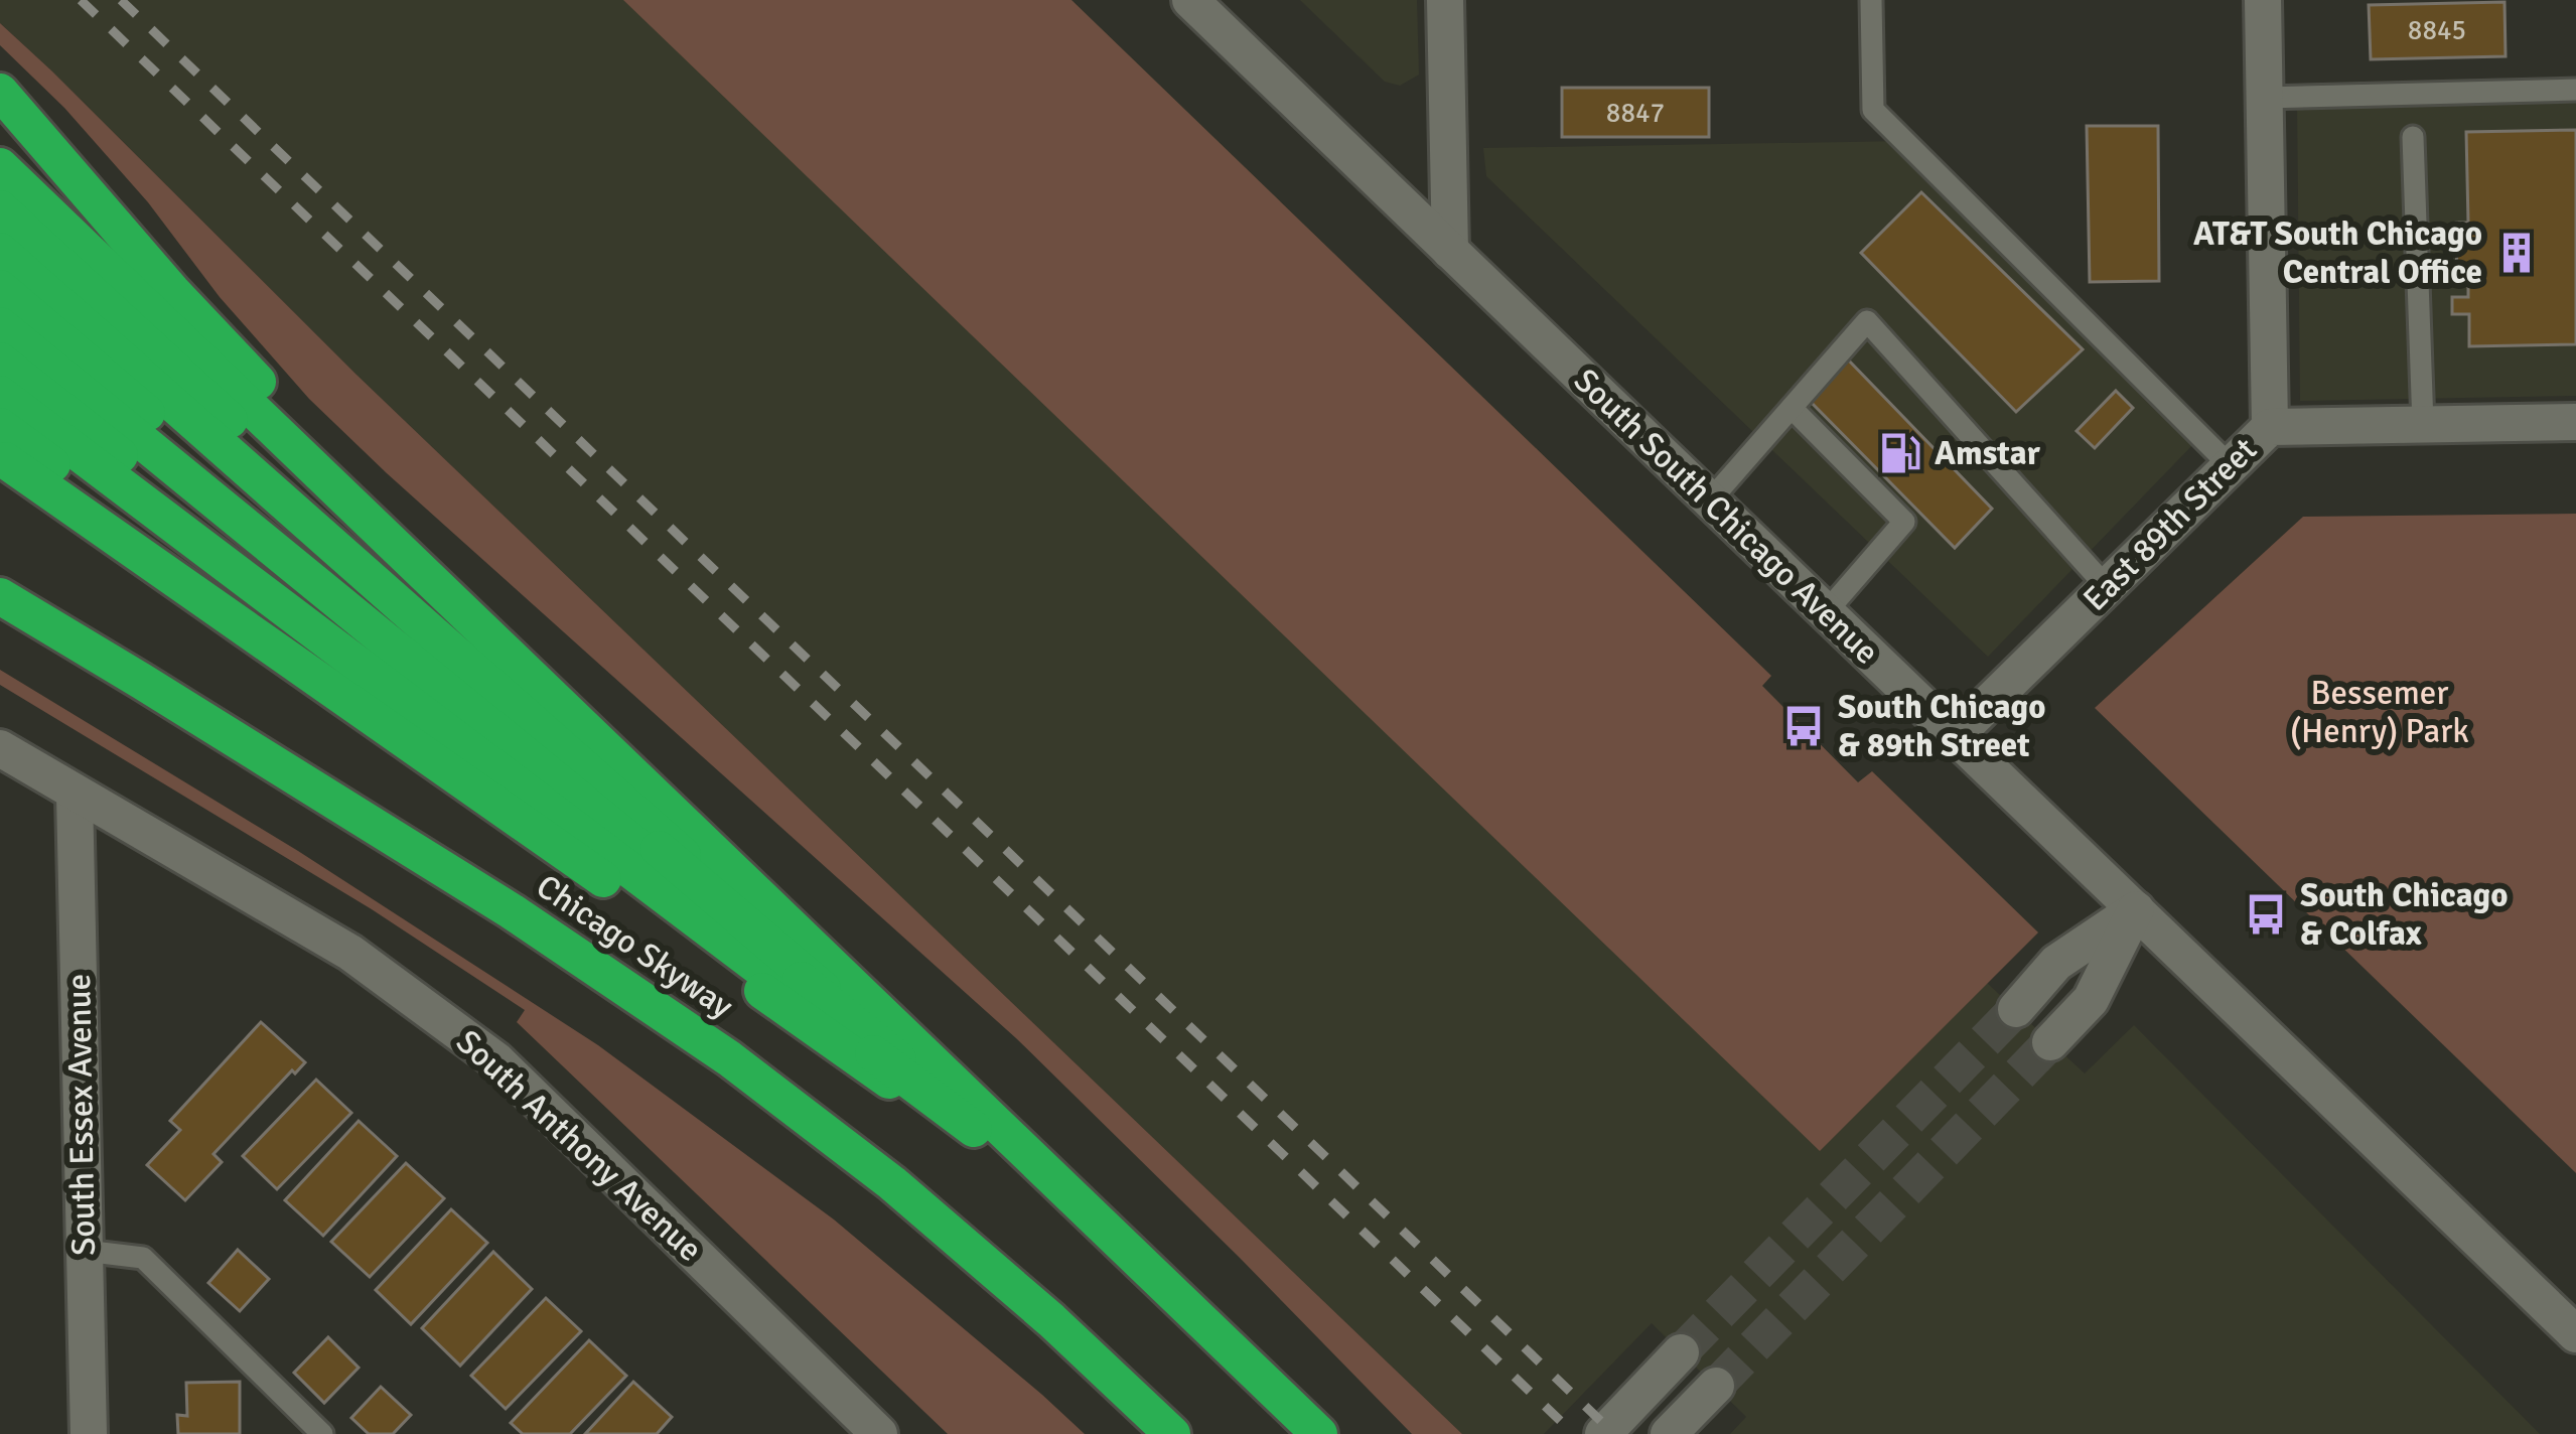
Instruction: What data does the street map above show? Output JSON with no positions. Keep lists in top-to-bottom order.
{
  "streets": {
    "highway": ["Chicago Skyway"],
    "street": [
      "South South Chicago Avenue",
      "East 89th Street",
      "South Essex Avenue",
      "South Anthony Avenue"
    ]
  },
  "crossings": [
    ["South South Chicago Avenue", "East 89th Street"],
    ["South Essex Avenue", "South Anthony Avenue"]
  ],
  "parks": ["Bessemer (Henry) Park"],
  "places": {
    "building": ["AT&T South Chicago Central Office"],
    "fuel station": ["Amstar"],
    "bus stop": ["South Chicago & 89th Street", "South Chicago & Colfax"]
  },
  "house_numbers": ["8845", "8847"]
}
